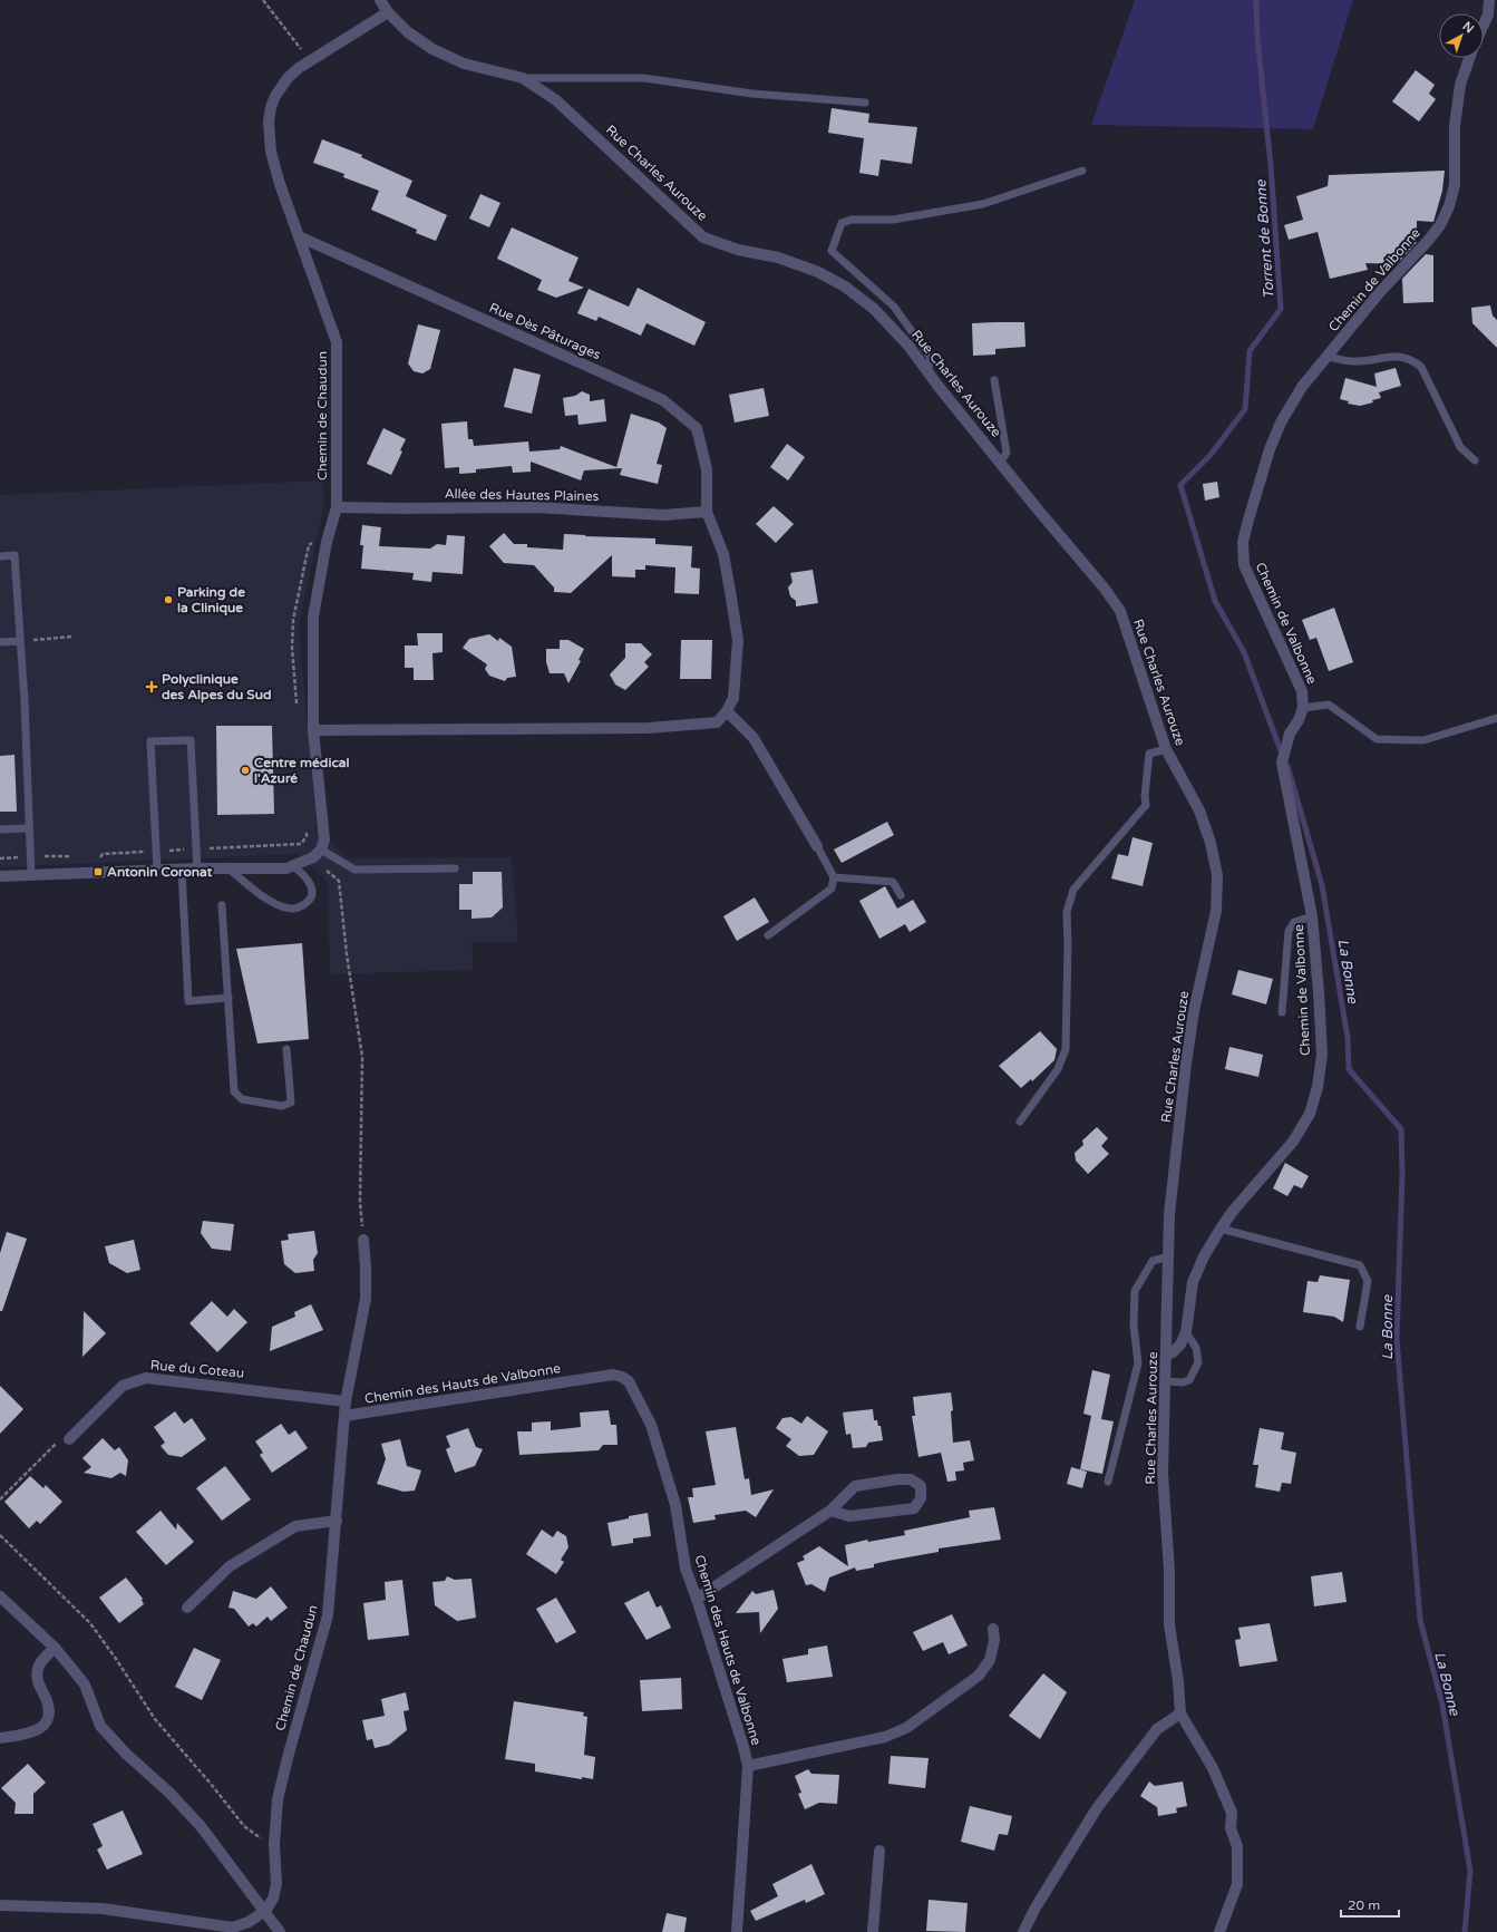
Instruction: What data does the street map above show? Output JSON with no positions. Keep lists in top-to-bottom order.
{
  "streets": {
    "street": [
      "Rue Charles Aurouze",
      "Chemin de Valbonne",
      "Rue Dès Pâturages",
      "Chemin de Chaudun",
      "Allée des Hautes Plaines",
      "Rue du Coteau",
      "Chemin des Hauts de Valbonne"
    ]
  },
  "crossings": [
    ["Rue Charles Aurouze", "Chemin de Valbonne"],
    ["Rue Charles Aurouze", "Chemin de Chaudun"],
    ["Rue Dès Pâturages", "Chemin de Chaudun"],
    ["Rue Dès Pâturages", "Allée des Hautes Plaines"],
    ["Chemin de Chaudun", "Allée des Hautes Plaines"],
    ["Chemin de Chaudun", "Rue du Coteau"],
    ["Chemin de Chaudun", "Chemin des Hauts de Valbonne"]
  ],
  "water": ["Torrent de Bonne", "La Bonne"],
  "places": {
    "other": ["Parking de la Clinique", "Centre médical l'Azuré"],
    "health": ["Polyclinique des Alpes du Sud"],
    "transit": ["Antonin Coronat"]
  },
  "scale_bar": "20 m",
  "north": "top right"
}
